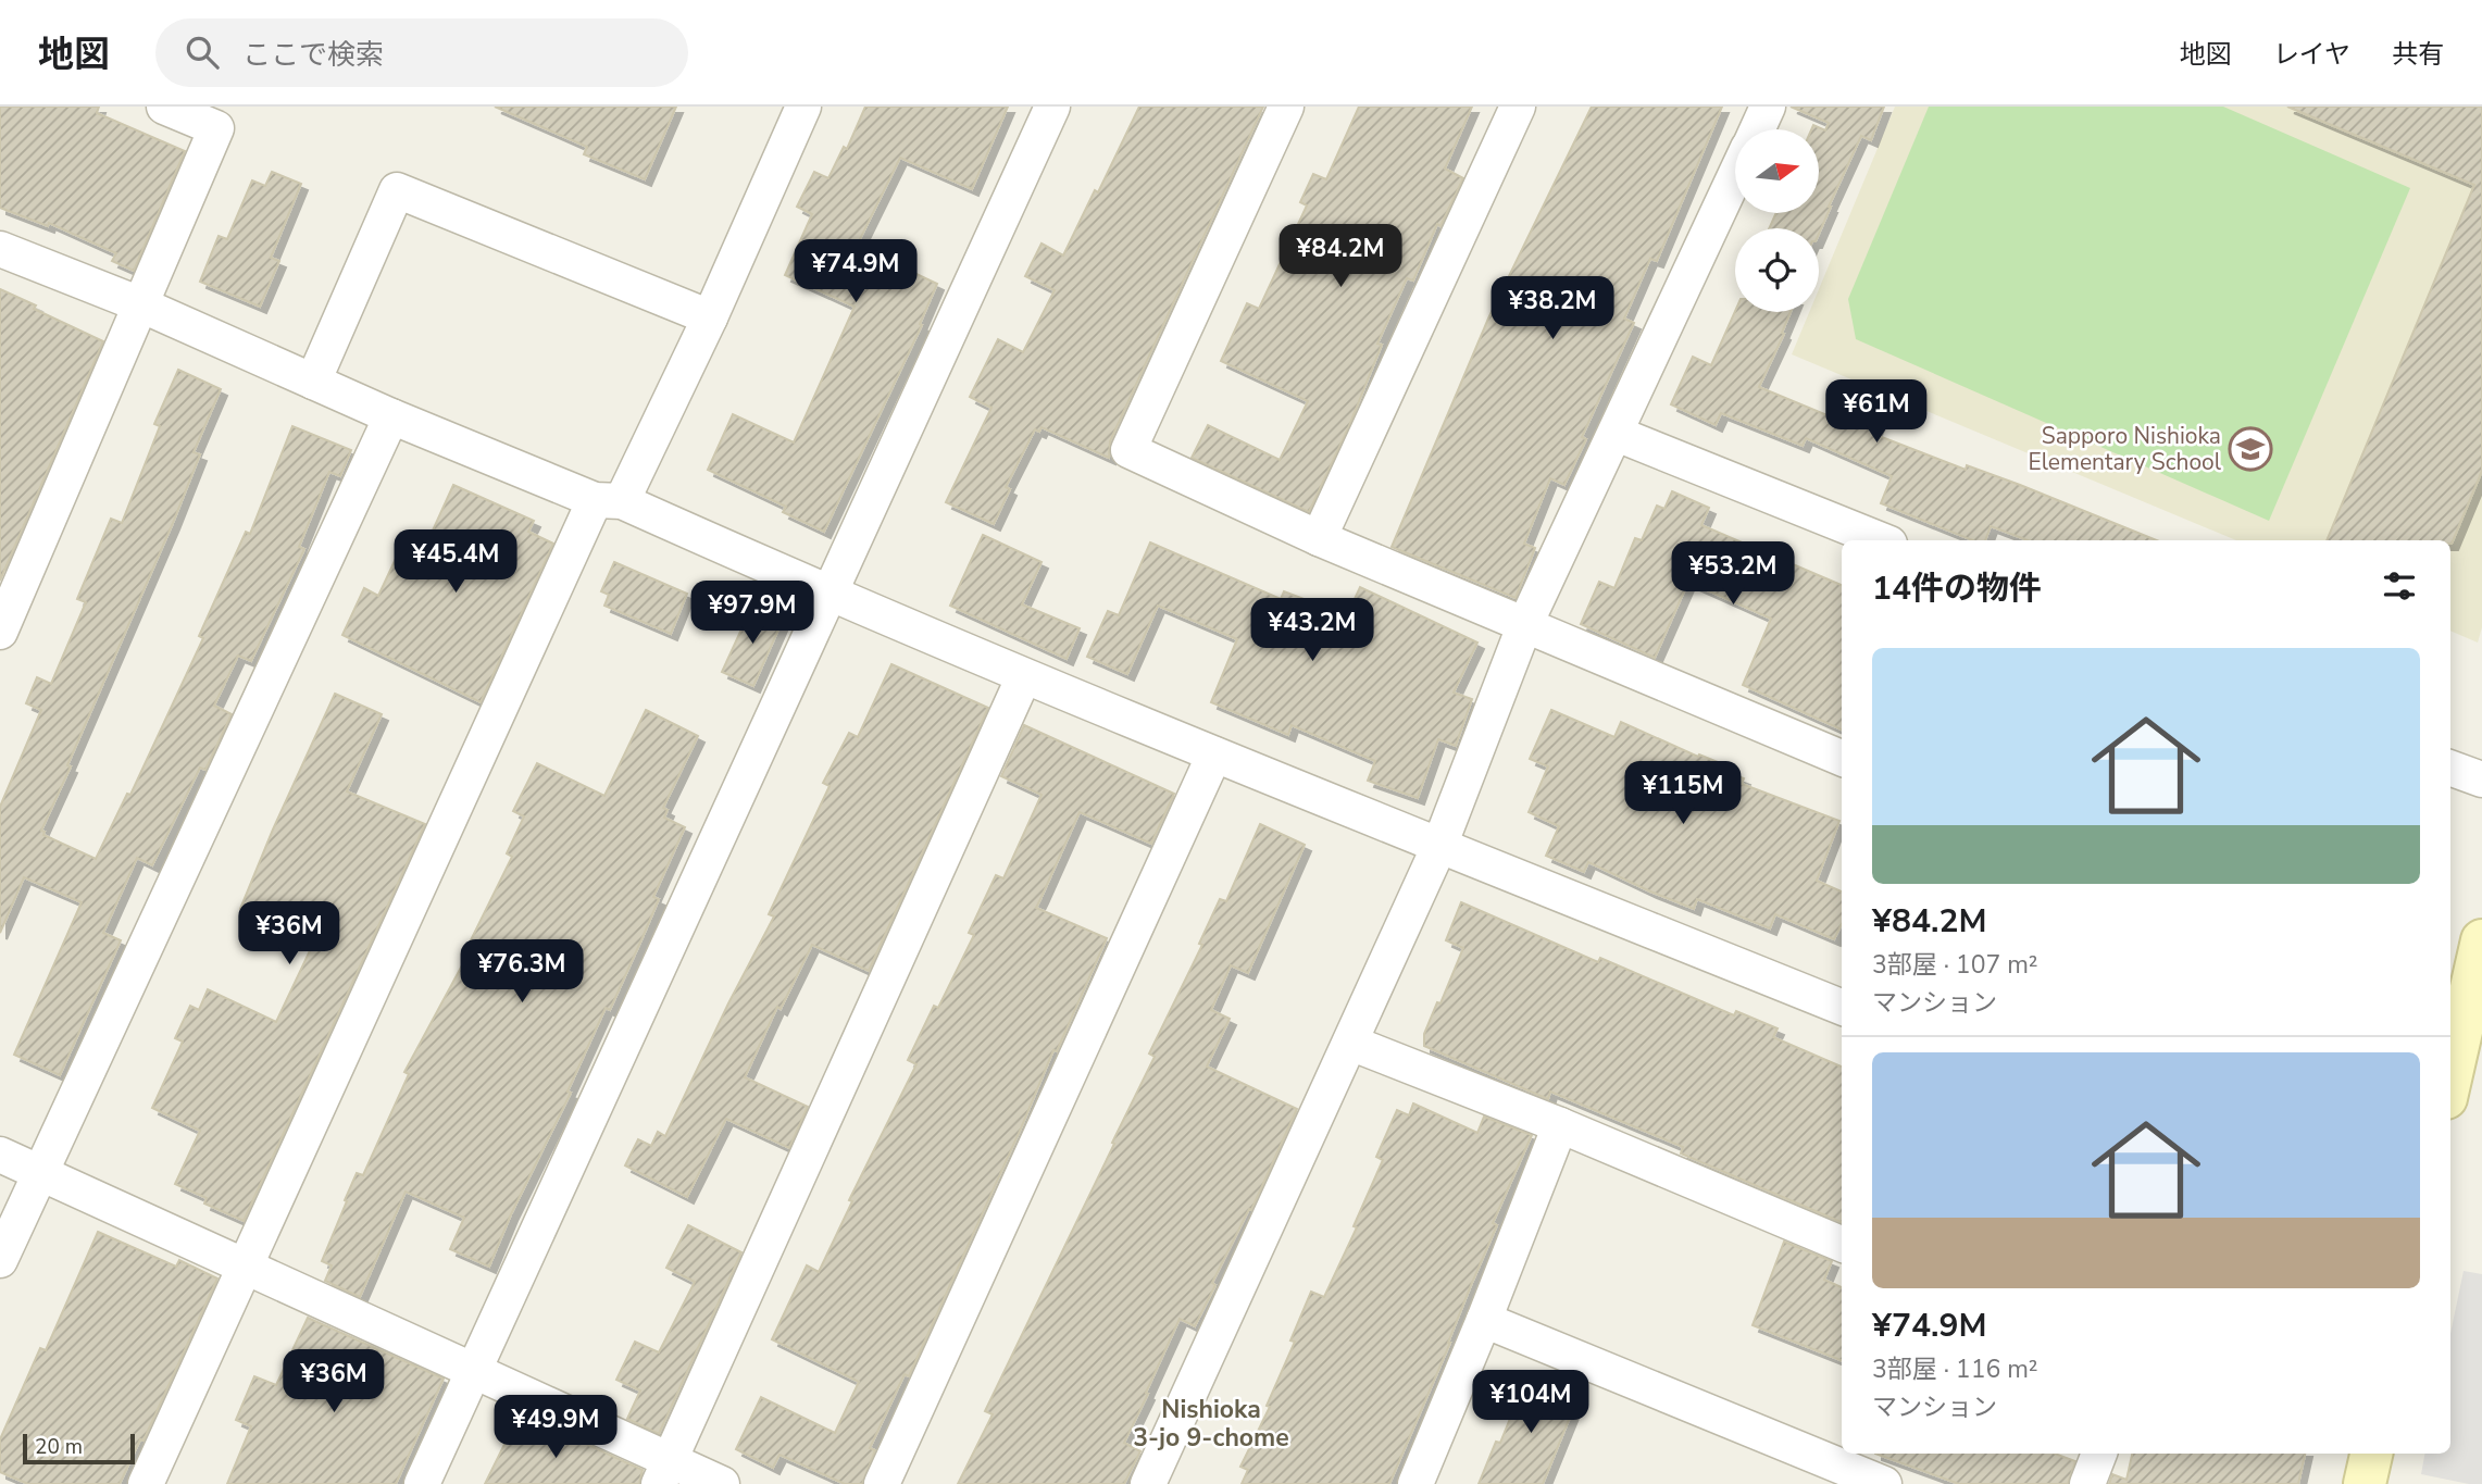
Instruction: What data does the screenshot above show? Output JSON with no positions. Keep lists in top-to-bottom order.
{
  "districts": ["Nishioka 3-jo 9-chome"],
  "places": {
    "school or university": ["Sapporo Nishioka Elementary School"]
  },
  "scale_bar": "20 m",
  "north": "right",
  "page": {
    "header": "地図",
    "search": "ここで検索",
    "nav": ["地図", "レイヤ", "共有"],
    "price": [
      "¥84.2M",
      "¥74.9M",
      "¥38.2M",
      "¥61M",
      "¥45.4M",
      "¥53.2M",
      "¥97.9M",
      "¥43.2M",
      "¥115M",
      "¥36M",
      "¥76.3M",
      "¥36M",
      "¥104M",
      "¥49.9M"
    ],
    "heading": "14件の物件",
    "list": [
      {
        "name": "¥84.2M",
        "note": "3部屋 · 107 m² · マンション"
      },
      {
        "name": "¥74.9M",
        "note": "3部屋 · 116 m² · マンション"
      }
    ],
    "scale": "20 m"
  }
}
